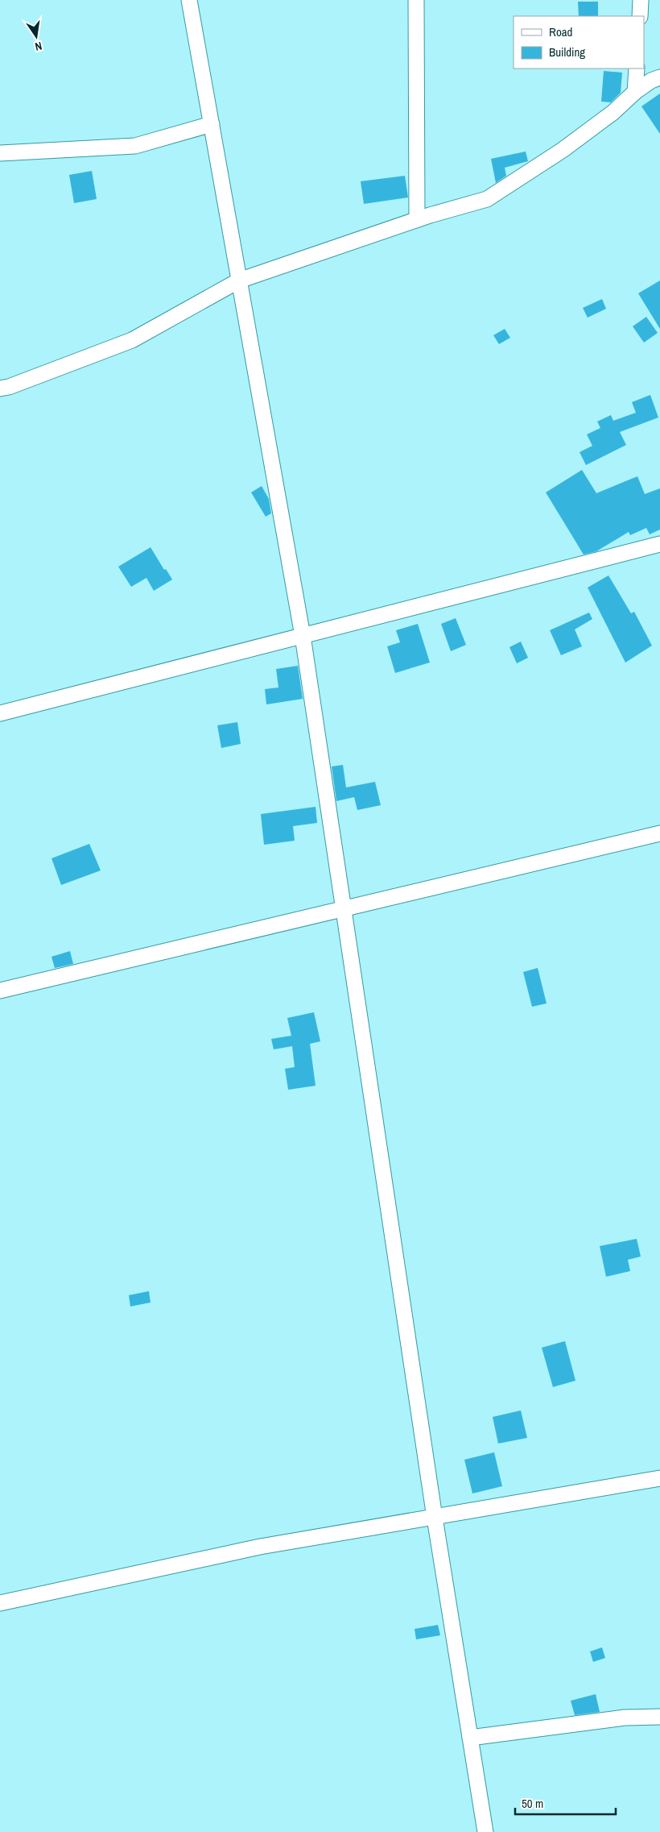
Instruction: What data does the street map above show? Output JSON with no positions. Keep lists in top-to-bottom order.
{
  "legend": ["Road", "Building"],
  "scale_bar": "50 m",
  "north": "bottom"
}
